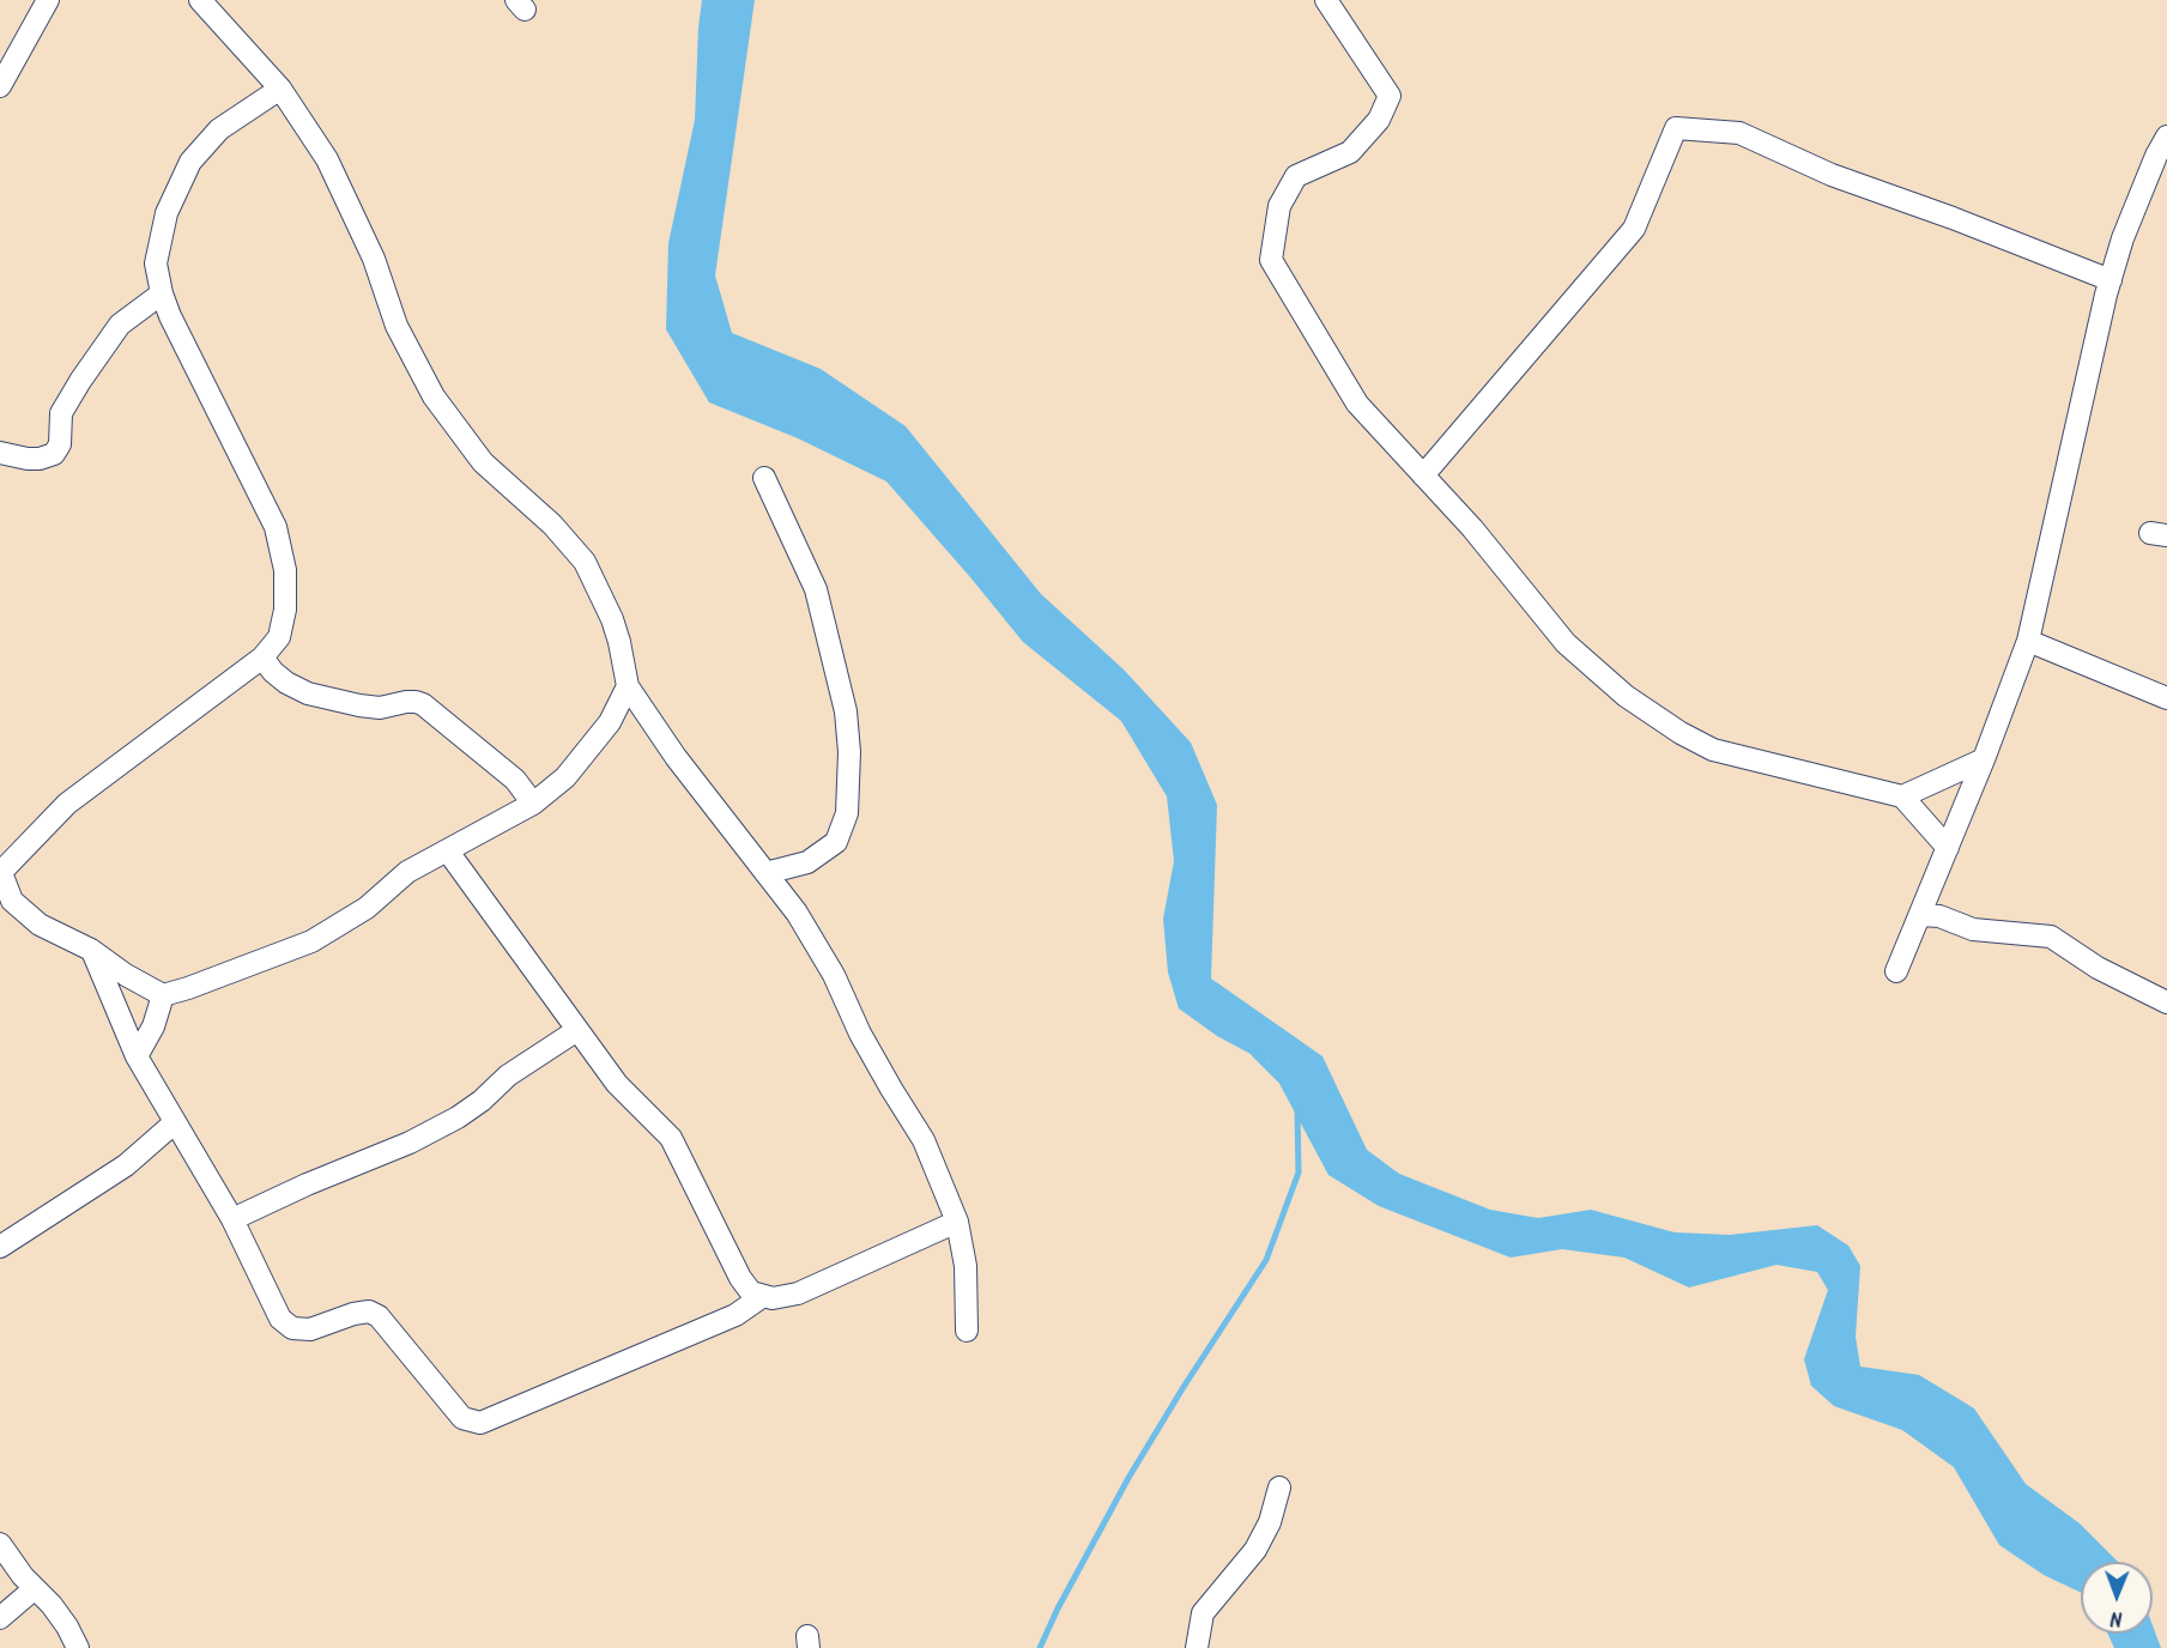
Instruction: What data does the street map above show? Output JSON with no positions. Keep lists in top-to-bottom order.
{
  "north": "bottom"
}
